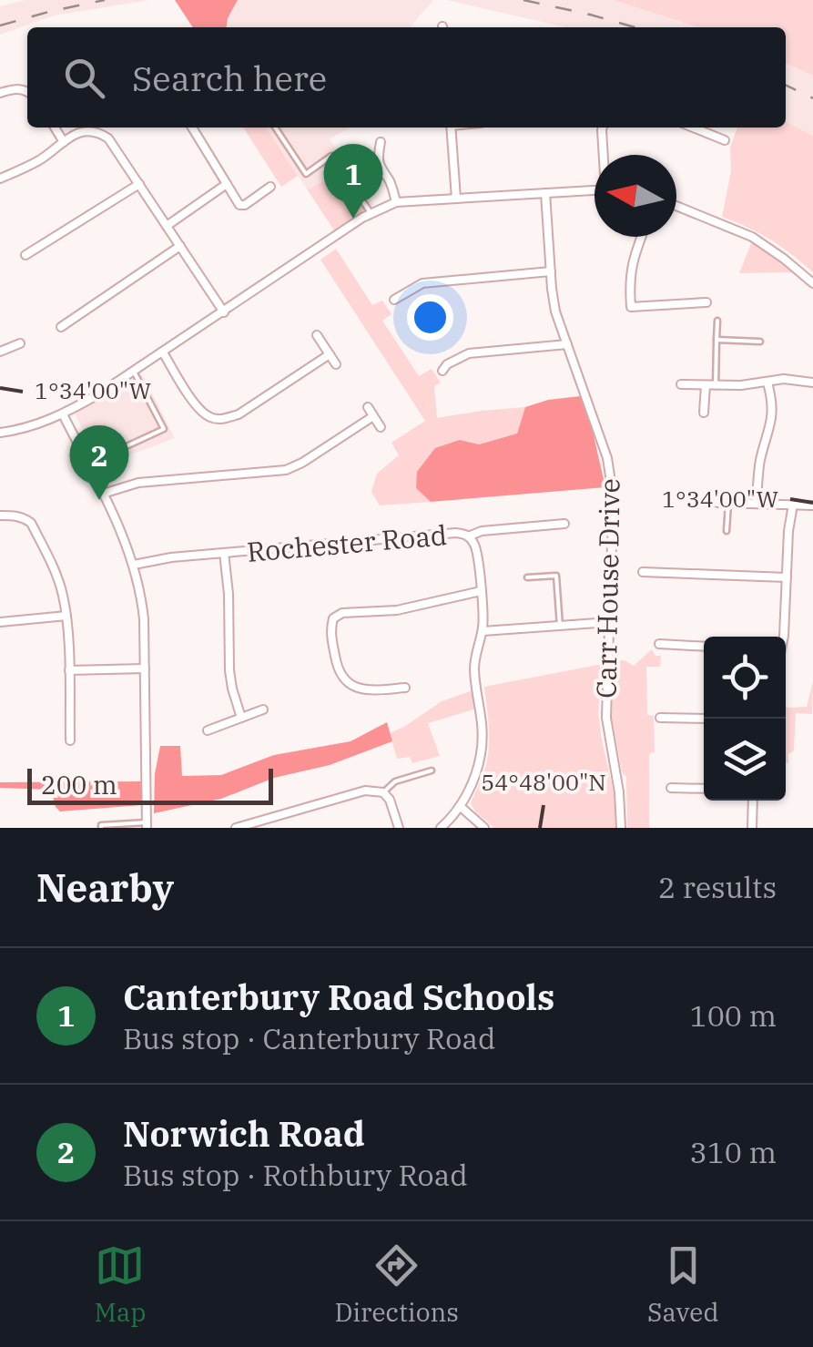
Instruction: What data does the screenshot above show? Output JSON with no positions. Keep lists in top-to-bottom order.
{
  "streets": {
    "street": ["Rochester Road", "Carr House Drive"]
  },
  "scale_bar": "200 m",
  "north": "left",
  "page": {
    "search": "Search here",
    "pins": ["1", "2"],
    "scale": "200 m",
    "heading": ["Nearby", "2 results"],
    "list": [
      {
        "mark": "1",
        "name": "Canterbury Road Schools",
        "note": "Bus stop · Canterbury Road",
        "value": "100 m"
      },
      {
        "mark": "2",
        "name": "Norwich Road",
        "note": "Bus stop · Rothbury Road",
        "value": "310 m"
      }
    ],
    "nav": ["Map", "Directions", "Saved"]
  },
  "coordinates": ["1°34'00\"W", "54°48'00\"N"]
}
